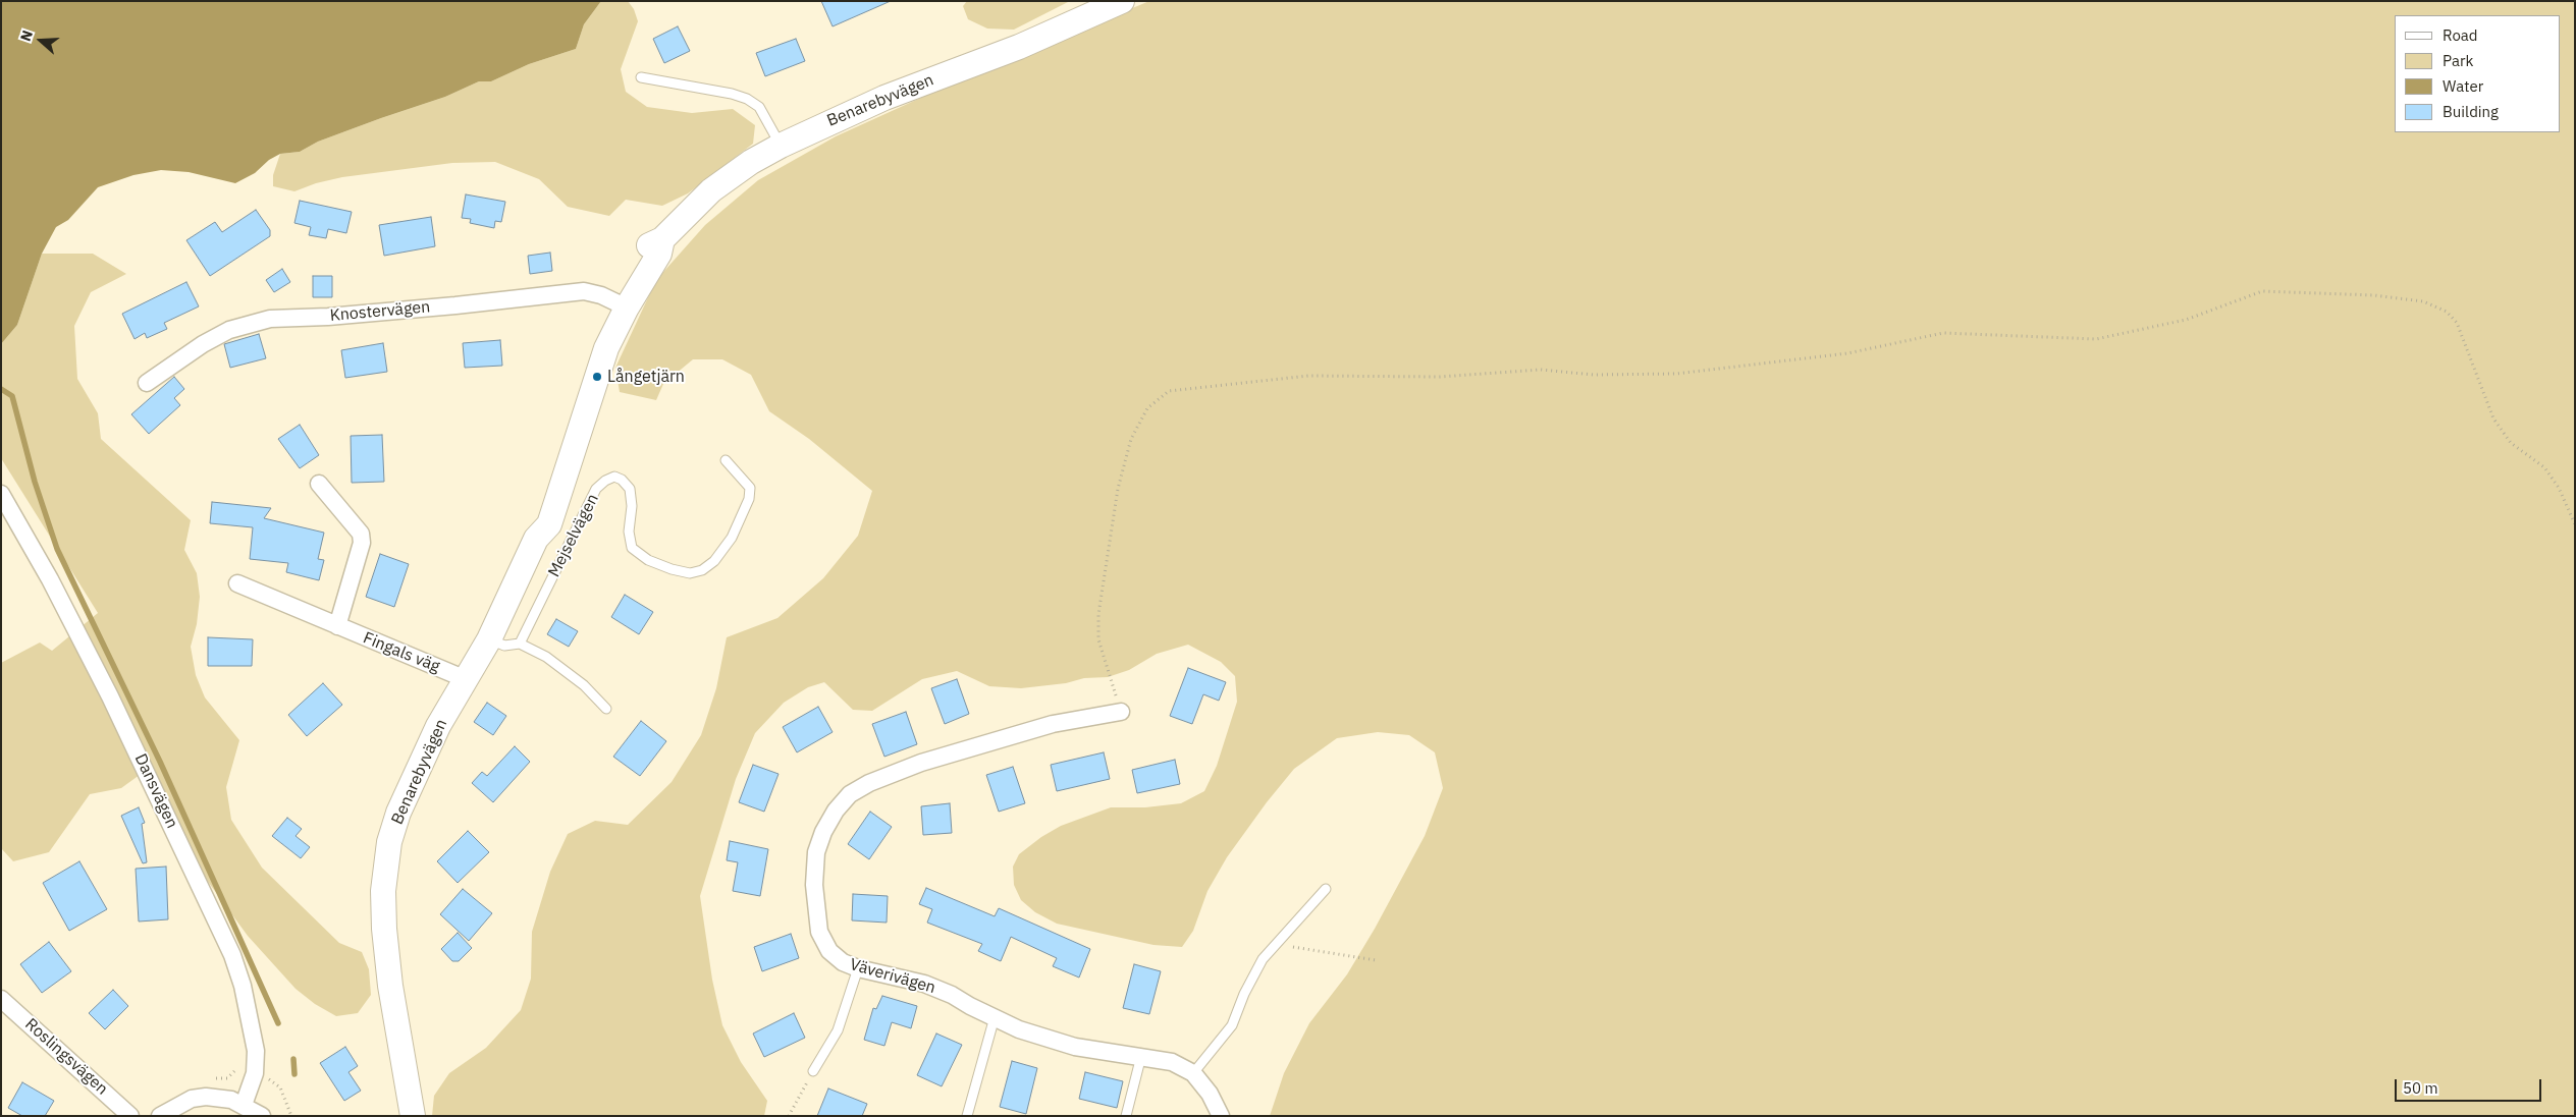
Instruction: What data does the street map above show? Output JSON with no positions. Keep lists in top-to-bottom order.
{
  "streets": {
    "street": [
      "Benarebyvägen",
      "Knostervägen",
      "Fingals väg",
      "Dansvägen",
      "Väverivägen",
      "Roslingsvägen"
    ],
    "lane": ["Mejselvägen"]
  },
  "crossings": [
    ["Benarebyvägen", "Knostervägen"],
    ["Benarebyvägen", "Fingals väg"]
  ],
  "places": ["Långetjärn"],
  "legend": [
    "Road",
    "Park",
    "Water",
    "Building"
  ],
  "scale_bar": "50 m",
  "north": "left"
}
